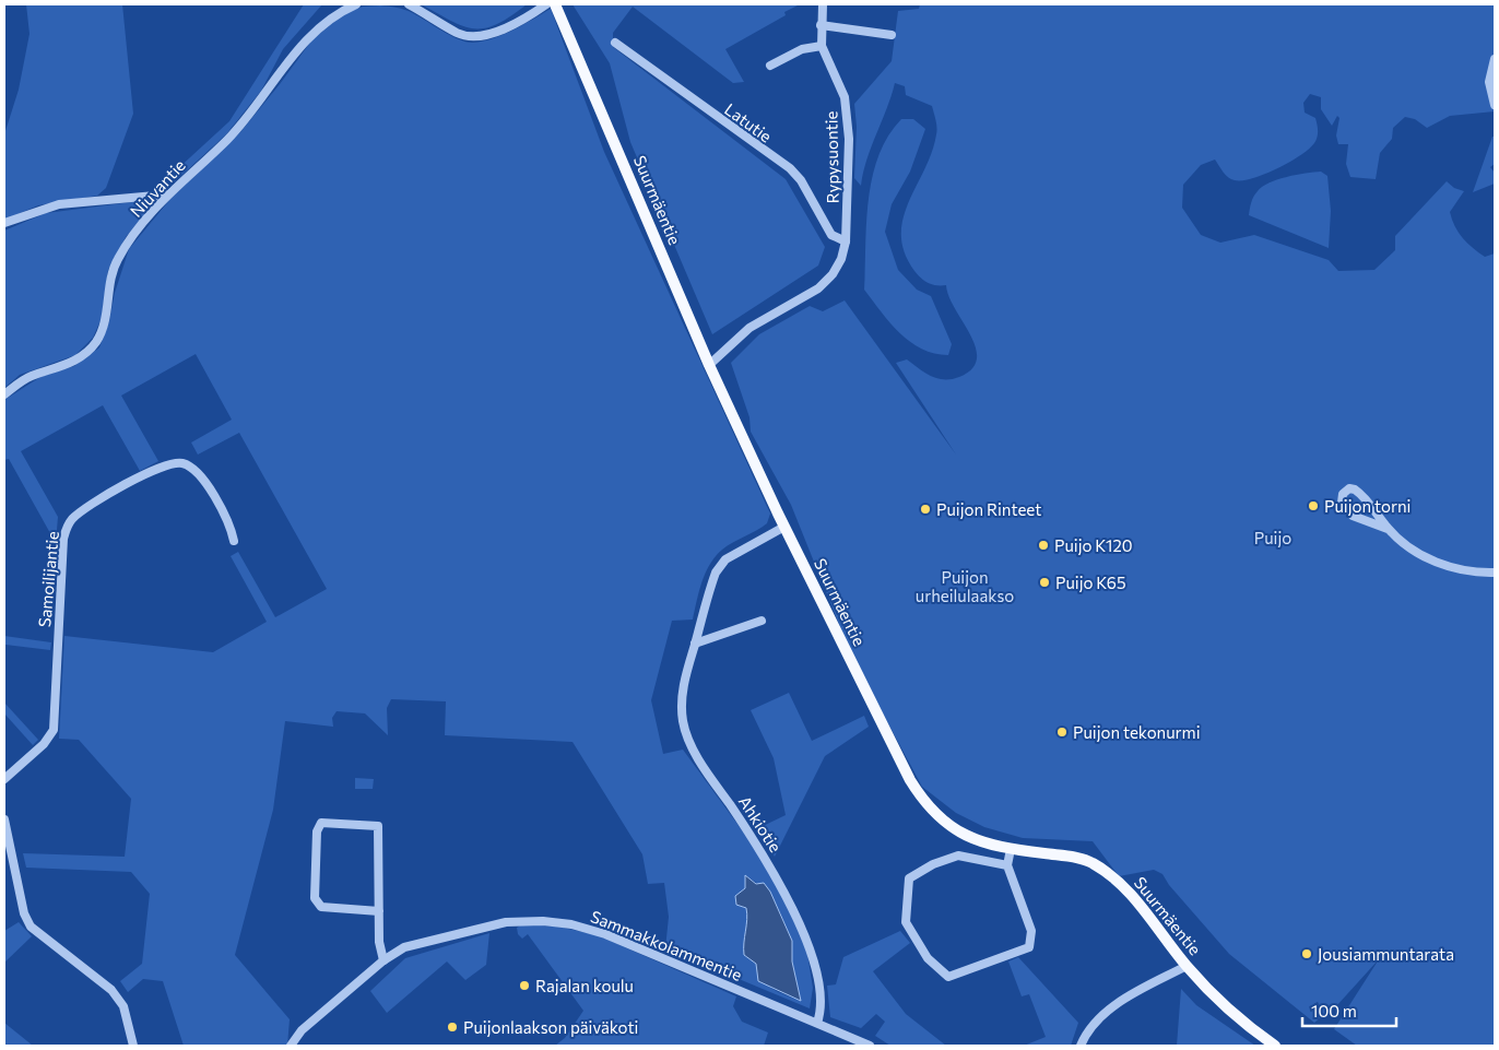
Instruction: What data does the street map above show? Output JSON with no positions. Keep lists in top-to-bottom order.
{
  "streets": {
    "main road": ["Suurmäentie"],
    "street": [
      "Latutie",
      "Rypysuontie",
      "Niuvantie",
      "Samoilijantie",
      "Ahkiotie",
      "Sammakkolammentie"
    ]
  },
  "crossings": [
    ["Latutie", "Rypysuontie"],
    ["Rypysuontie", "Suurmäentie"],
    ["Suurmäentie", "Ahkiotie"],
    ["Ahkiotie", "Sammakkolammentie"]
  ],
  "parks": ["Puijo", "Puijon urheilulaakso"],
  "places": [
    "Puijon torni",
    "Puijon Rinteet",
    "Puijo K120",
    "Puijo K65",
    "Puijon tekonurmi",
    "Jousiammuntarata",
    "Rajalan koulu",
    "Puijonlaakson päiväkoti"
  ],
  "scale_bar": "100 m"
}
